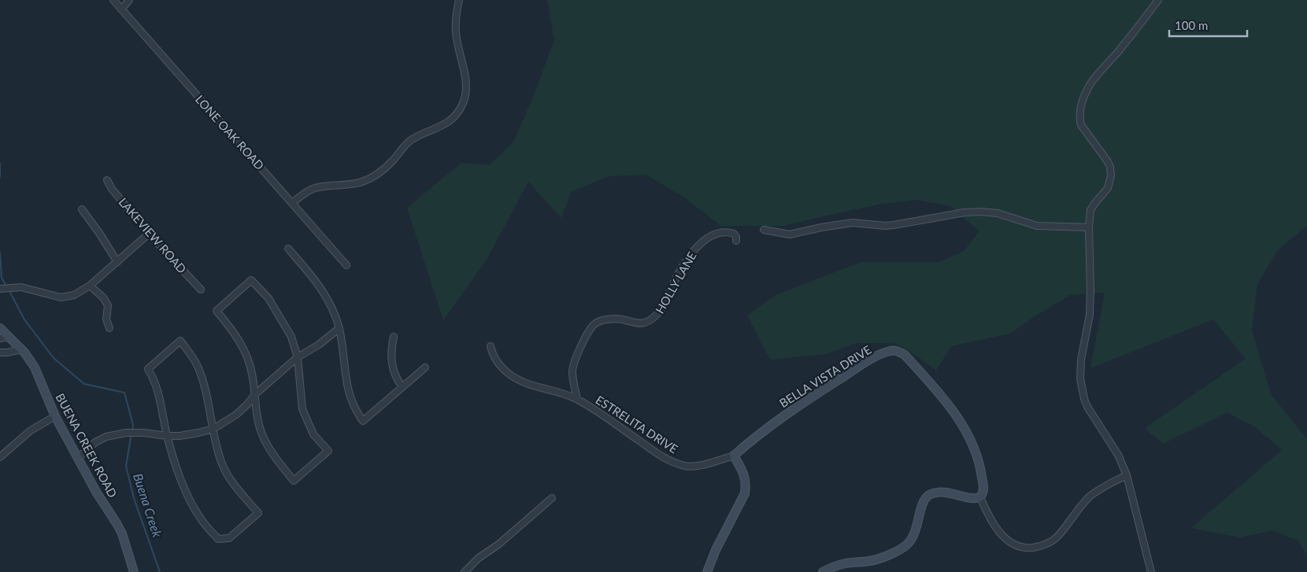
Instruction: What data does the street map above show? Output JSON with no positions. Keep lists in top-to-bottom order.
{
  "streets": {
    "street": [
      "LONE OAK ROAD",
      "LAKEVIEW ROAD",
      "HOLLY LANE",
      "BELLA VISTA DRIVE",
      "ESTRELITA DRIVE",
      "BUENA CREEK ROAD"
    ]
  },
  "crossings": [
    ["HOLLY LANE", "ESTRELITA DRIVE"],
    ["BELLA VISTA DRIVE", "ESTRELITA DRIVE"]
  ],
  "water": ["Buena Creek"],
  "scale_bar": "100 m"
}
